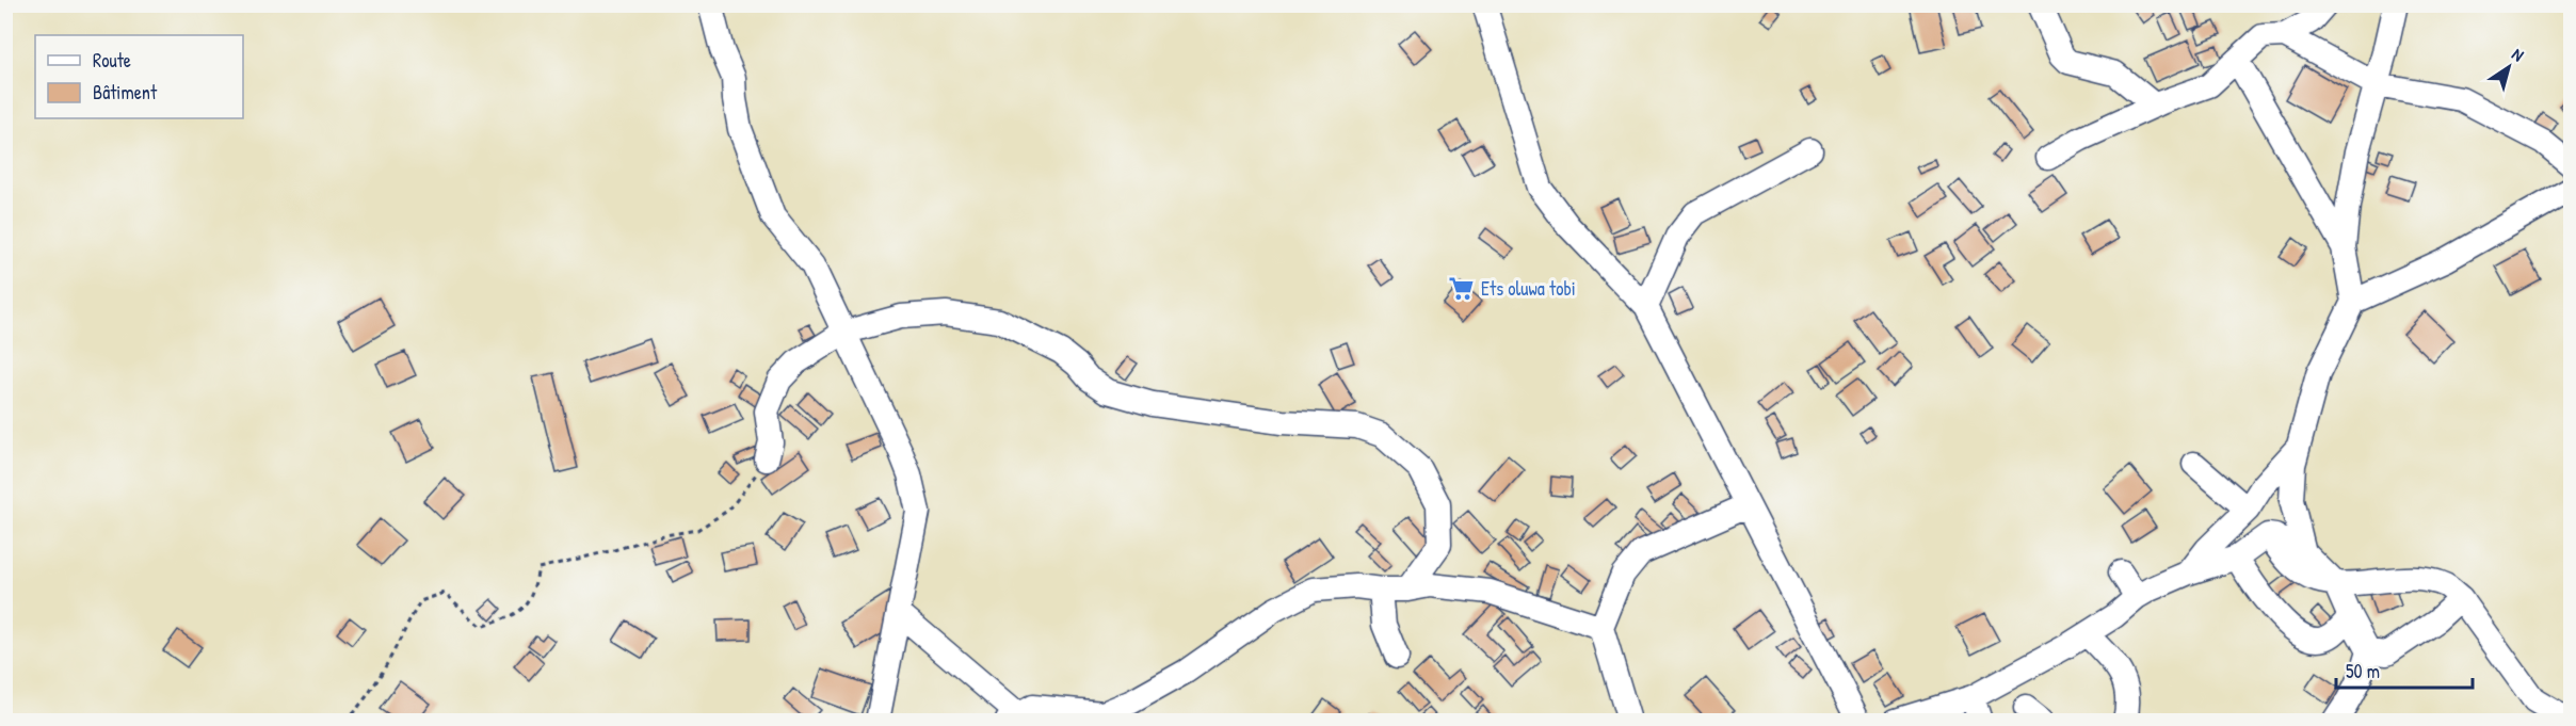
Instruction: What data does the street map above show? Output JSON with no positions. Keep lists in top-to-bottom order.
{
  "places": {
    "supermarket": ["Ets oluwa tobi"]
  },
  "legend": ["Route", "Bâtiment"],
  "scale_bar": "50 m",
  "north": "top right"
}
